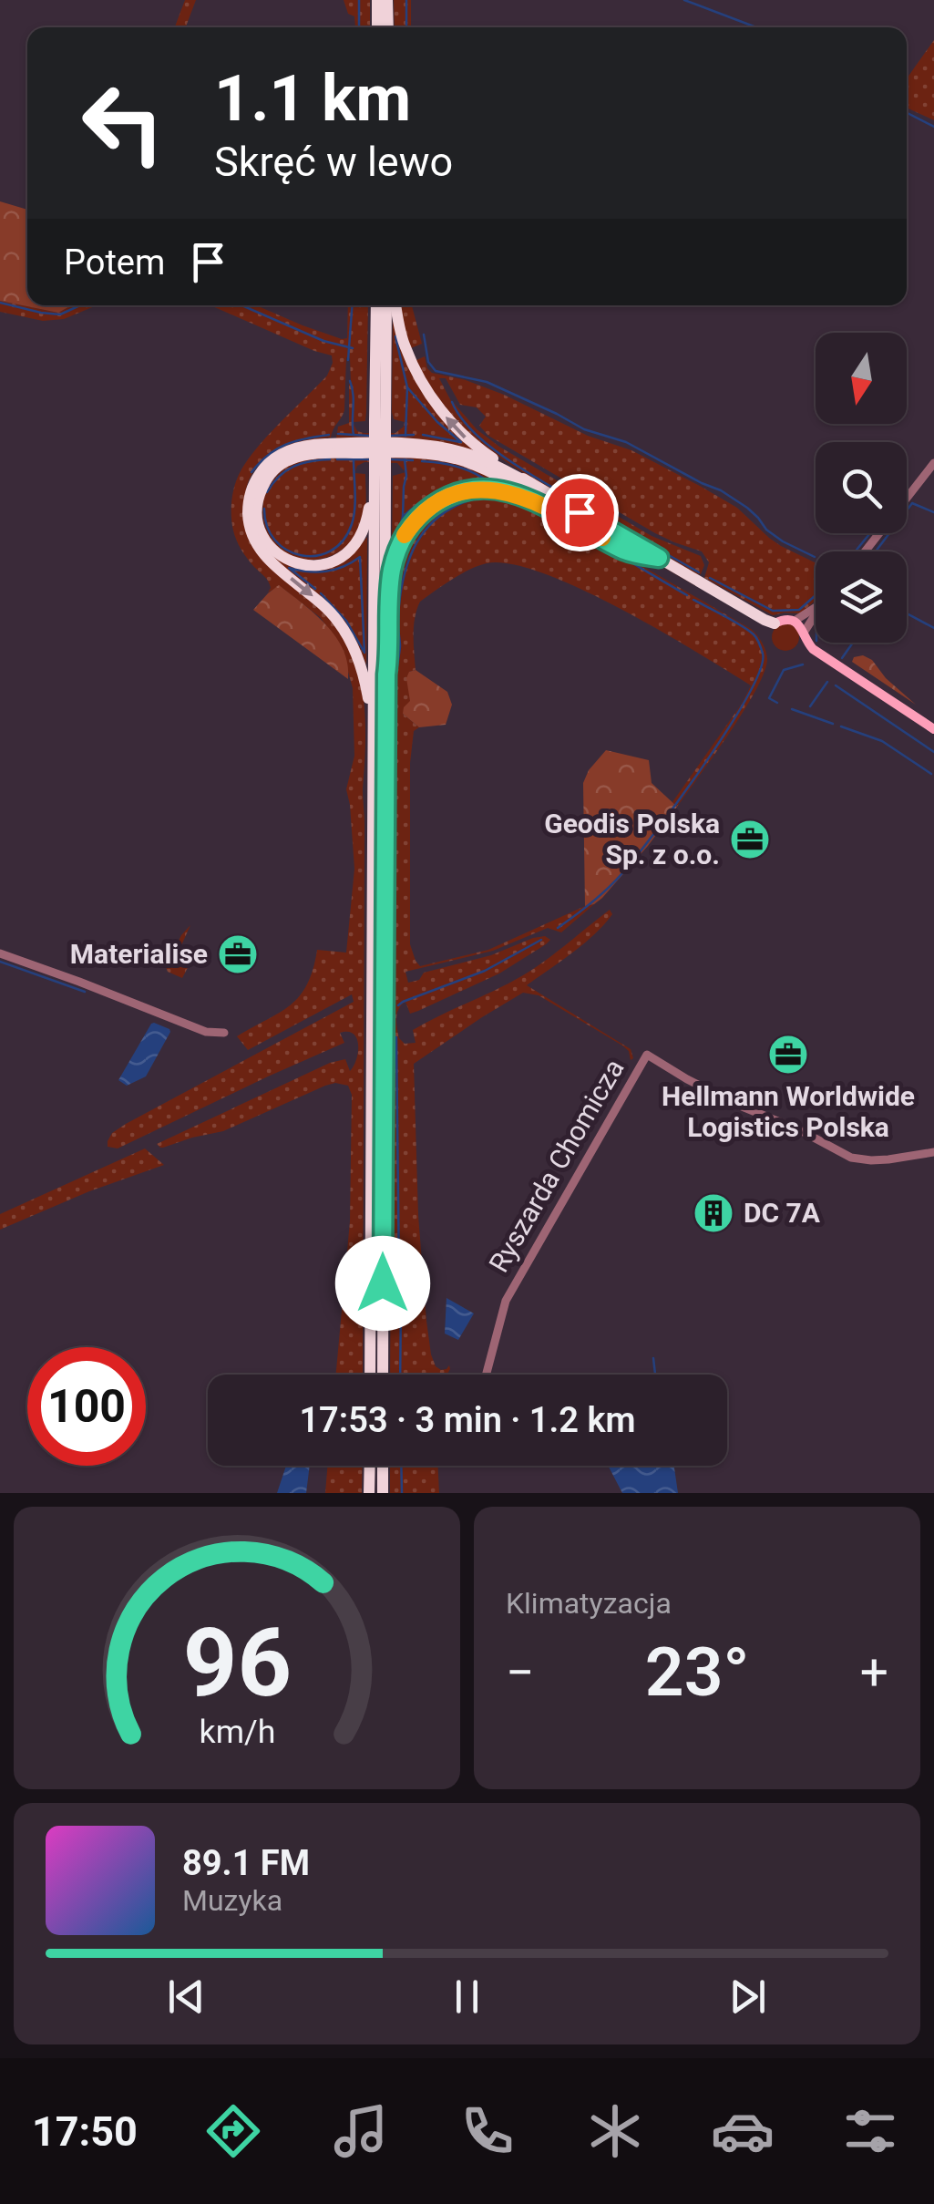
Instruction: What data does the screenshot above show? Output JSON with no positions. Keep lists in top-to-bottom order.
{
  "streets": {
    "street": ["Ryszarda Chomicza"]
  },
  "places": {
    "office": ["Geodis Polska Sp. z o.o.", "Materialise", "Hellmann Worldwide Logistics Polska"],
    "building": ["DC 7A"]
  },
  "north": "bottom",
  "page": {
    "turn": ["1.1 km", "Skręć w lewo"],
    "then": "Potem",
    "limit": "100",
    "trip": "17:53 · 3 min · 1.2 km",
    "tile": "Klimatyzacja",
    "heat": ["−", "23°", "+"],
    "song": ["89.1 FM", "Muzyka"],
    "tabs": "17:50",
    "gauge": ["96", "km/h"]
  }
}
